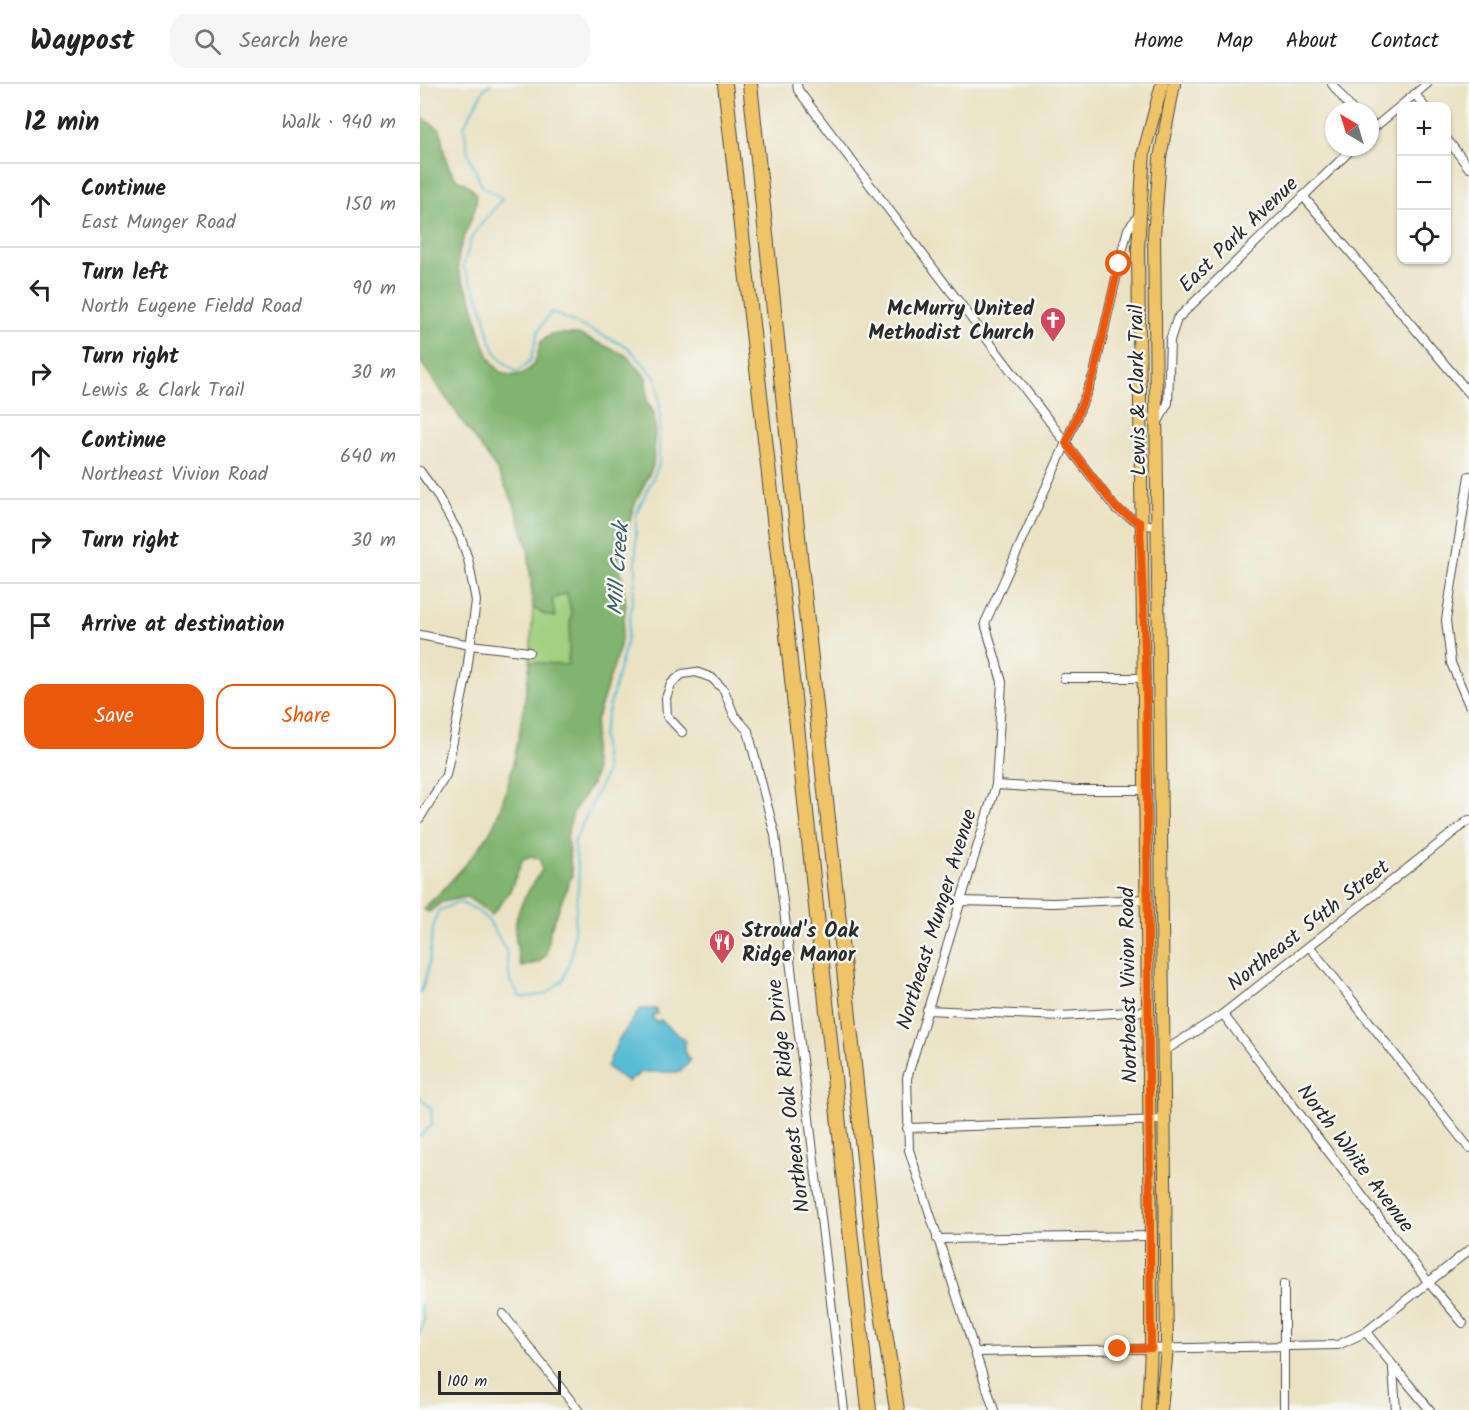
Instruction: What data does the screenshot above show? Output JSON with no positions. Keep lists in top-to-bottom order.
{
  "streets": {
    "main road": ["Lewis & Clark Trail", "Northeast Vivion Road"],
    "street": [
      "East Park Avenue",
      "Northeast Munger Avenue",
      "Northeast 54th Street",
      "Northeast Oak Ridge Drive",
      "North White Avenue"
    ]
  },
  "crossings": [
    ["East Park Avenue", "Lewis & Clark Trail"],
    ["Lewis & Clark Trail", "Northeast Munger Avenue"],
    ["Lewis & Clark Trail", "Northeast Vivion Road"],
    ["Northeast 54th Street", "Northeast Vivion Road"],
    ["Northeast 54th Street", "North White Avenue"]
  ],
  "water": ["Mill Creek"],
  "places": {
    "church": ["McMurry United Methodist Church"],
    "restaurant": ["Stroud's Oak Ridge Manor"]
  },
  "scale_bar": "100 m",
  "north": "top left",
  "page": {
    "header": "Waypost",
    "search": "Search here",
    "nav": [
      "Home",
      "Map",
      "About",
      "Contact"
    ],
    "heading": ["12 min", "Walk · 940 m"],
    "map_buttons": ["+", "−"],
    "list": [
      ["Continue", "East Munger Road", "150 m"],
      ["Turn left", "North Eugene Fieldd Road", "90 m"],
      ["Turn right", "Lewis & Clark Trail", "30 m"],
      ["Continue", "Northeast Vivion Road", "640 m"],
      ["Turn right", "30 m"],
      "Arrive at destination"
    ],
    "buttons": ["Save", "Share"],
    "scale": "100 m"
  }
}
